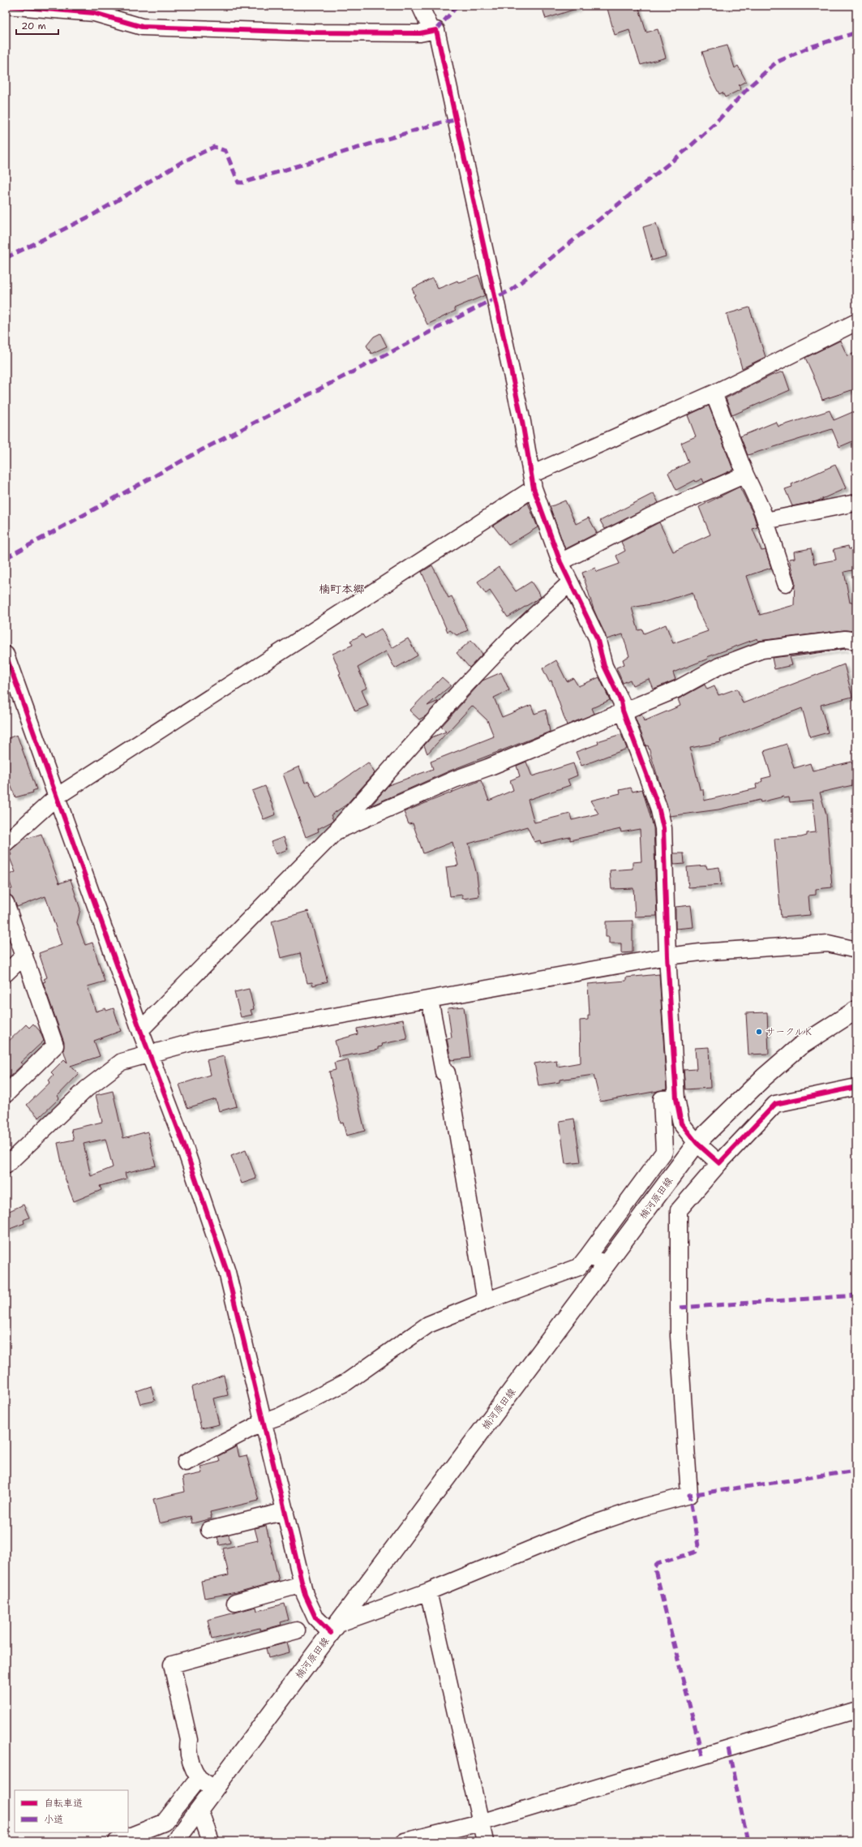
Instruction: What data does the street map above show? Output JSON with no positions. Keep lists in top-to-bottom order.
{
  "streets": {
    "main road": ["楠河原田線"]
  },
  "districts": ["楠町本郷"],
  "places": ["サークルＫ"],
  "legend": ["自転車道", "小道"],
  "scale_bar": "20 m"
}
